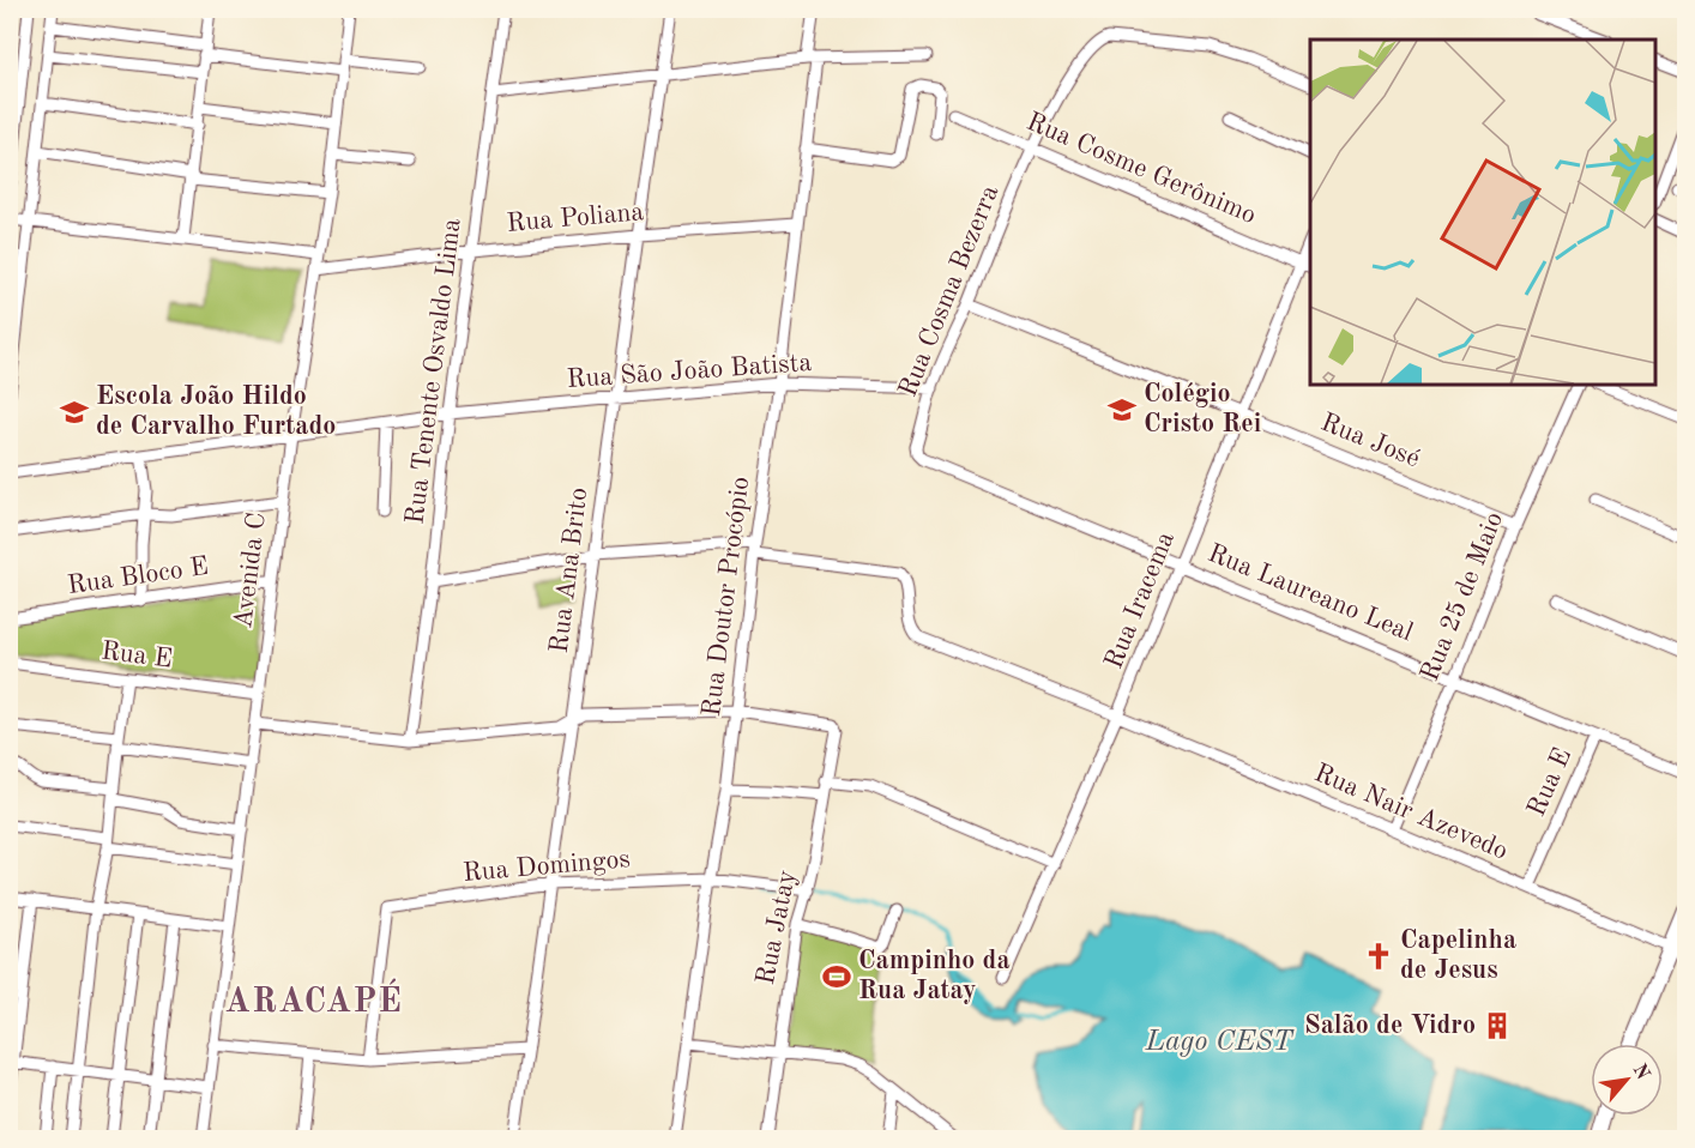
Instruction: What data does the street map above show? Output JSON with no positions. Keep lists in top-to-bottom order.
{
  "streets": {
    "street": [
      "Rua Cosme Gerônimo",
      "Rua Poliana",
      "Rua Cosma Bezerra",
      "Rua Tenente Osvaldo Lima",
      "Rua São João Batista",
      "Rua José",
      "Avenida C",
      "Rua Ana Brito",
      "Rua Bloco E",
      "Rua Laureano Leal",
      "Rua Doutor Procópio",
      "Rua 25 de Maio",
      "Rua Iracema",
      "Rua E",
      "Rua Nair Azevedo",
      "Rua Domingos",
      "Rua Jatay"
    ]
  },
  "crossings": [
    ["Rua Cosme Gerônimo", "Rua Cosma Bezerra"],
    ["Rua Cosme Gerônimo", "Rua Iracema"],
    ["Rua Poliana", "Rua Tenente Osvaldo Lima"],
    ["Rua Poliana", "Avenida C"],
    ["Rua Poliana", "Rua Ana Brito"],
    ["Rua Poliana", "Rua Doutor Procópio"],
    ["Rua Cosma Bezerra", "Rua São João Batista"],
    ["Rua Cosma Bezerra", "Rua José"],
    ["Rua Cosma Bezerra", "Rua Laureano Leal"],
    ["Rua Tenente Osvaldo Lima", "Rua São João Batista"],
    ["Rua São João Batista", "Avenida C"],
    ["Rua São João Batista", "Rua Ana Brito"],
    ["Rua São João Batista", "Rua Doutor Procópio"],
    ["Rua José", "Rua 25 de Maio"],
    ["Rua José", "Rua Iracema"],
    ["Avenida C", "Rua Bloco E"],
    ["Avenida C", "Rua E"],
    ["Rua Ana Brito", "Rua Domingos"],
    ["Rua Laureano Leal", "Rua 25 de Maio"],
    ["Rua Laureano Leal", "Rua Iracema"],
    ["Rua Laureano Leal", "Rua E"],
    ["Rua Doutor Procópio", "Rua Nair Azevedo"],
    ["Rua Doutor Procópio", "Rua Domingos"],
    ["Rua Doutor Procópio", "Rua Jatay"],
    ["Rua 25 de Maio", "Rua Nair Azevedo"],
    ["Rua Iracema", "Rua Nair Azevedo"],
    ["Rua E", "Rua Nair Azevedo"],
    ["Rua Domingos", "Rua Jatay"]
  ],
  "districts": ["ARACAPÉ"],
  "water": ["Lago CEST"],
  "places": {
    "school or university": ["Colégio Cristo Rei", "Escola João Hildo de Carvalho Furtado"],
    "church": ["Capelinha de Jesus"],
    "sports": ["Campinho da Rua Jatay"],
    "building": ["Salão de Vidro"]
  },
  "north": "top right"
}
